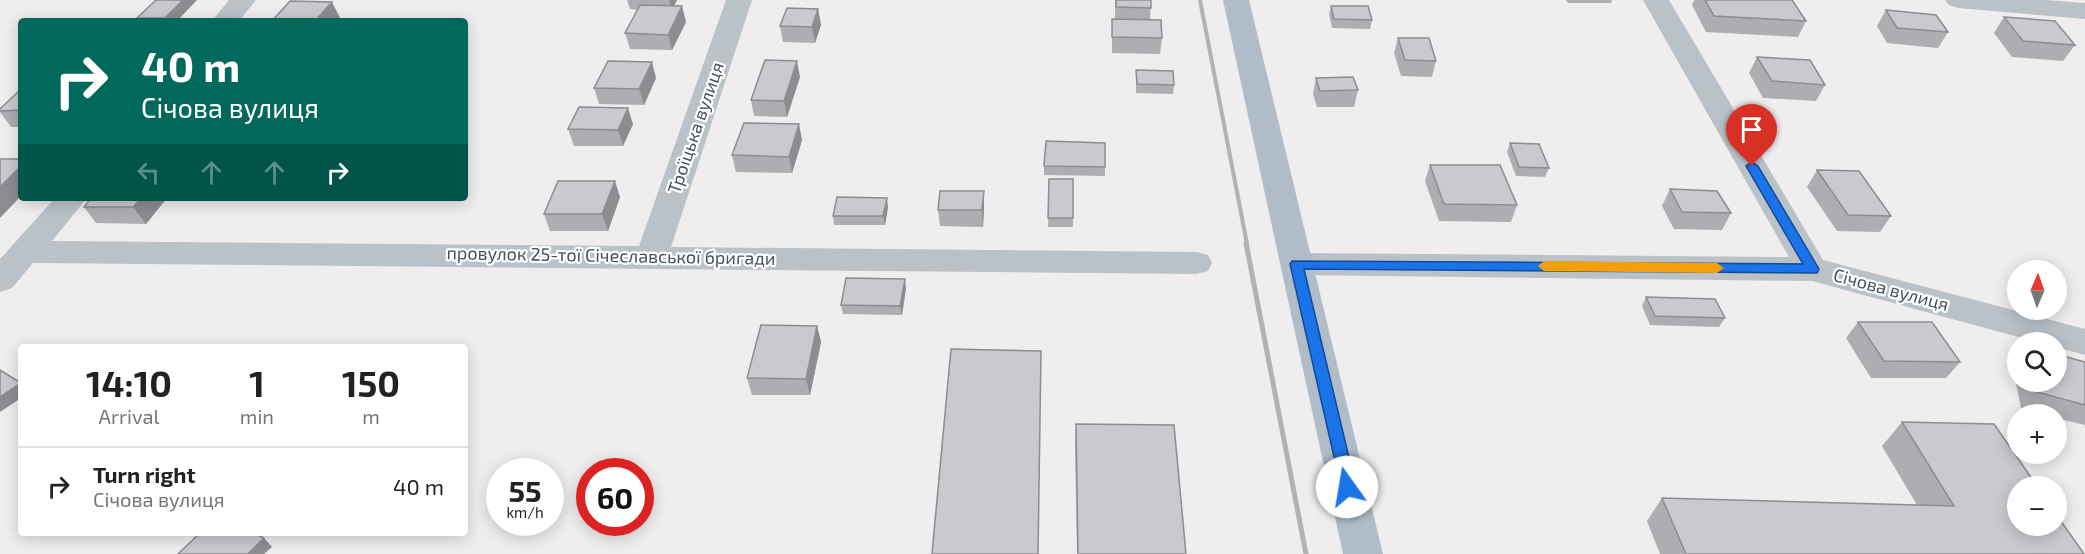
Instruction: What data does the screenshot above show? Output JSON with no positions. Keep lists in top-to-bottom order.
{
  "streets": {
    "street": ["Троїцька вулиця", "провулок 25-тої Січеславської бригади", "Січова вулиця"]
  },
  "crossings": [
    ["Троїцька вулиця", "провулок 25-тої Січеславської бригади"]
  ],
  "north": "top",
  "page": {
    "turn": ["40 m", "Січова вулиця"],
    "map_buttons": ["+", "−"],
    "eta": [
      "14:10",
      "Arrival",
      "1",
      "min",
      "150",
      "m"
    ],
    "list": [
      {
        "name": "Turn right",
        "note": "Січова вулиця",
        "value": "40 m"
      }
    ],
    "speed": "55 km/h",
    "limit": "60"
  }
}
